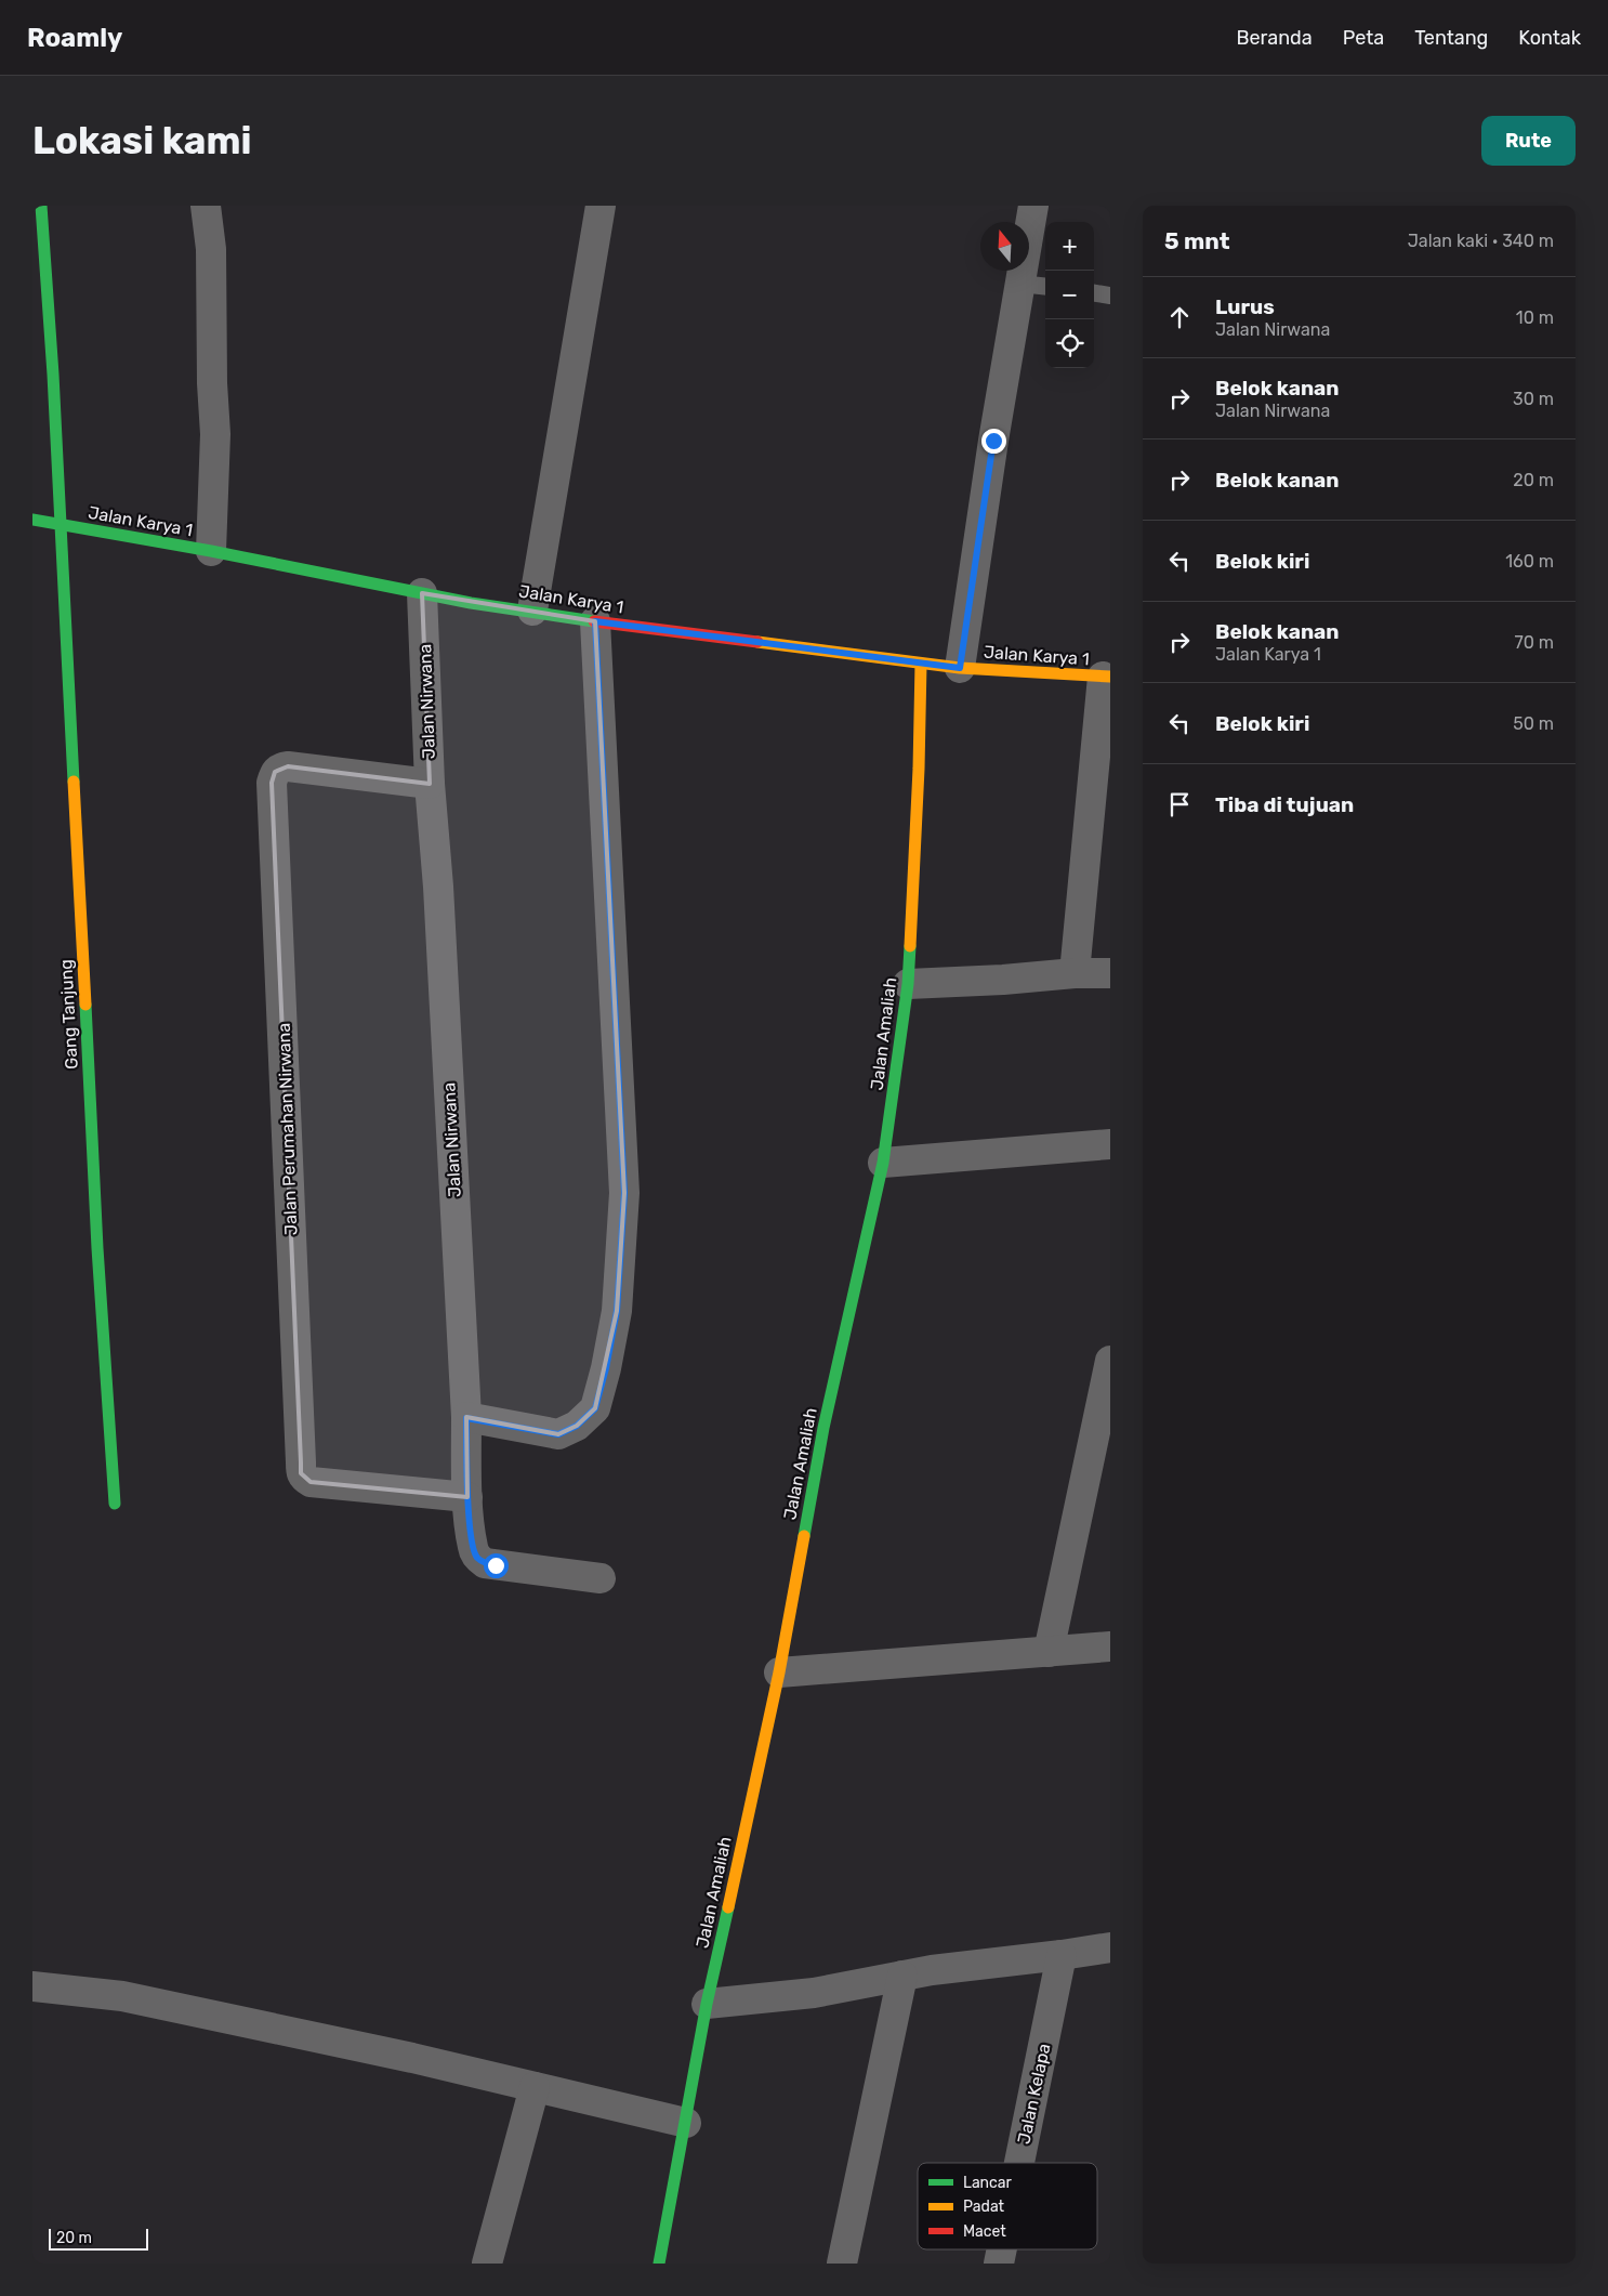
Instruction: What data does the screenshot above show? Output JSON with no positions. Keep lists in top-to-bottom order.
{
  "streets": {
    "street": [
      "Jalan Karya 1",
      "Jalan Nirwana",
      "Gang Tanjung",
      "Jalan Amaliah",
      "Jalan Perumahan Nirwana",
      "Jalan Kelapa"
    ]
  },
  "crossings": [
    ["Jalan Karya 1", "Jalan Nirwana"],
    ["Jalan Karya 1", "Gang Tanjung"],
    ["Jalan Karya 1", "Jalan Amaliah"],
    ["Jalan Nirwana", "Jalan Perumahan Nirwana"]
  ],
  "legend": ["Lancar", "Padat", "Macet"],
  "scale_bar": "20 m",
  "north": "top",
  "page": {
    "header": "Roamly",
    "nav": [
      "Beranda",
      "Peta",
      "Tentang",
      "Kontak"
    ],
    "buttons": "Rute",
    "title": "Lokasi kami",
    "heading": ["5 mnt", "Jalan kaki · 340 m"],
    "map_buttons": ["+", "−"],
    "list": [
      ["Lurus", "Jalan Nirwana", "10 m"],
      ["Belok kanan", "Jalan Nirwana", "30 m"],
      ["Belok kanan", "20 m"],
      ["Belok kiri", "160 m"],
      ["Belok kanan", "Jalan Karya 1", "70 m"],
      ["Belok kiri", "50 m"],
      "Tiba di tujuan"
    ],
    "scale": "20 m"
  }
}
